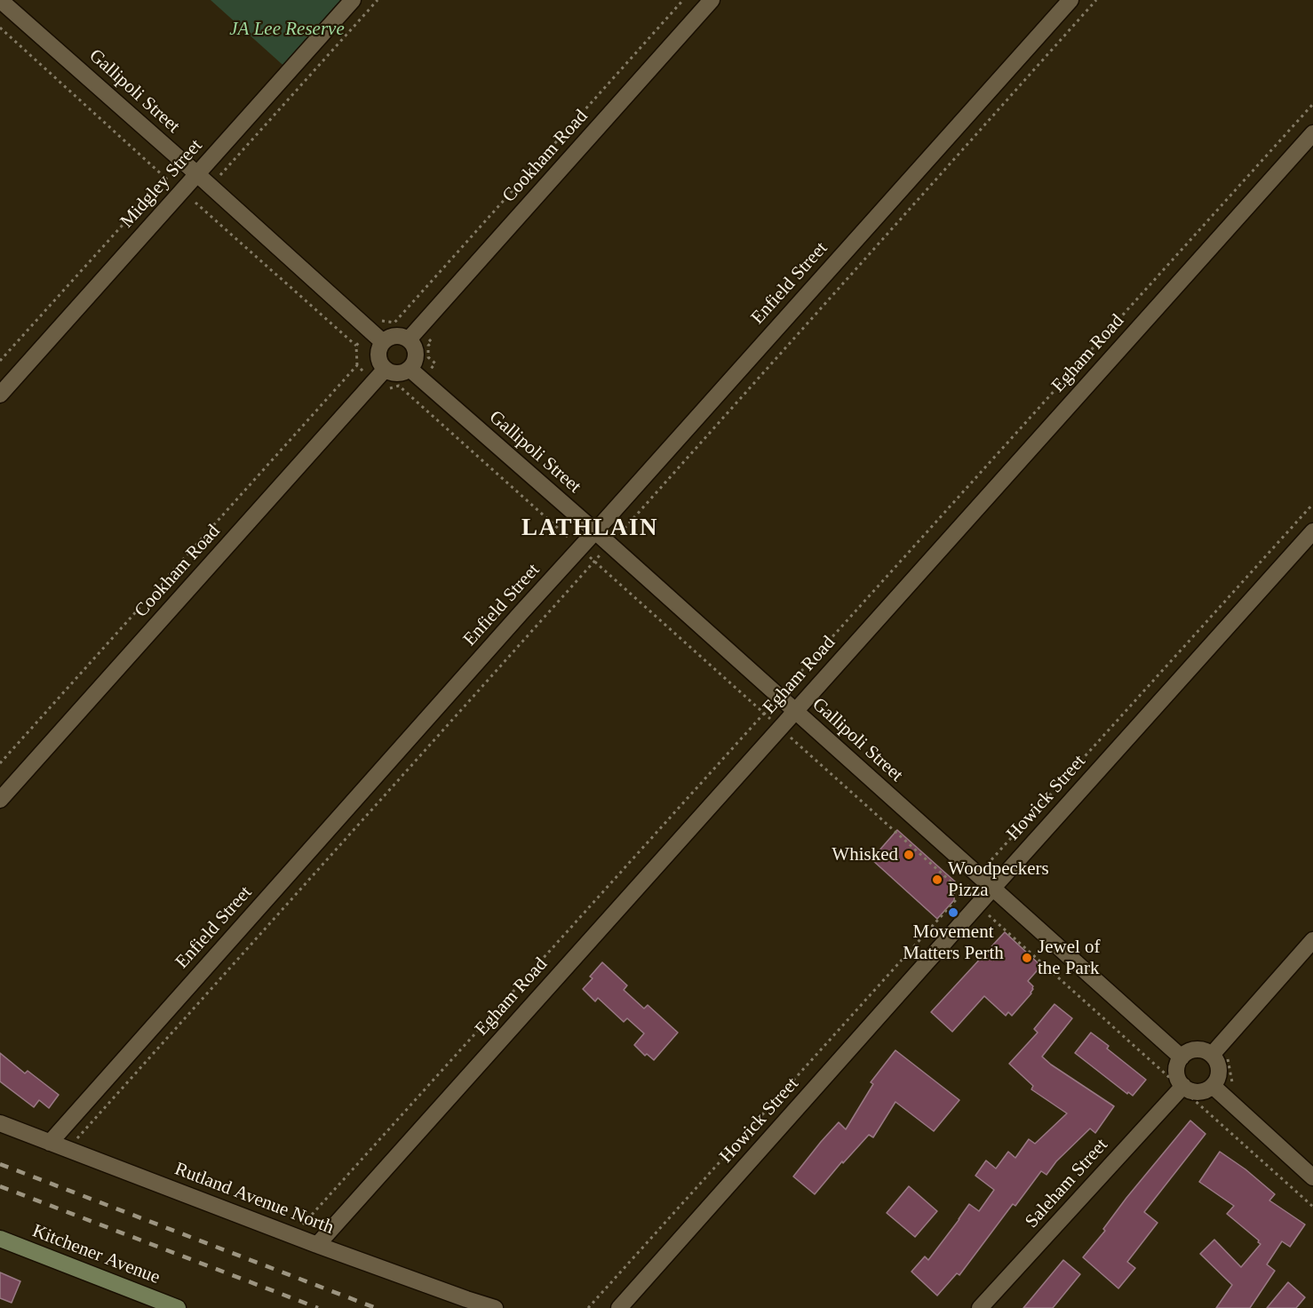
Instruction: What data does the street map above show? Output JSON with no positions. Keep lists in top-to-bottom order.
{
  "streets": {
    "street": [
      "Gallipoli Street",
      "Cookham Road",
      "Midgley Street",
      "Enfield Street",
      "Egham Road",
      "Howick Street",
      "Saleham Street",
      "Rutland Avenue North",
      "Kitchener Avenue"
    ]
  },
  "crossings": [
    ["Gallipoli Street", "Midgley Street"],
    ["Gallipoli Street", "Enfield Street"],
    ["Gallipoli Street", "Egham Road"],
    ["Gallipoli Street", "Howick Street"],
    ["Gallipoli Street", "Saleham Street"],
    ["Enfield Street", "Rutland Avenue North"],
    ["Egham Road", "Rutland Avenue North"]
  ],
  "districts": ["LATHLAIN"],
  "parks": ["JA Lee Reserve"],
  "places": [
    "Whisked",
    "Woodpeckers Pizza",
    "Movement Matters Perth",
    "Jewel of the Park"
  ]
}
